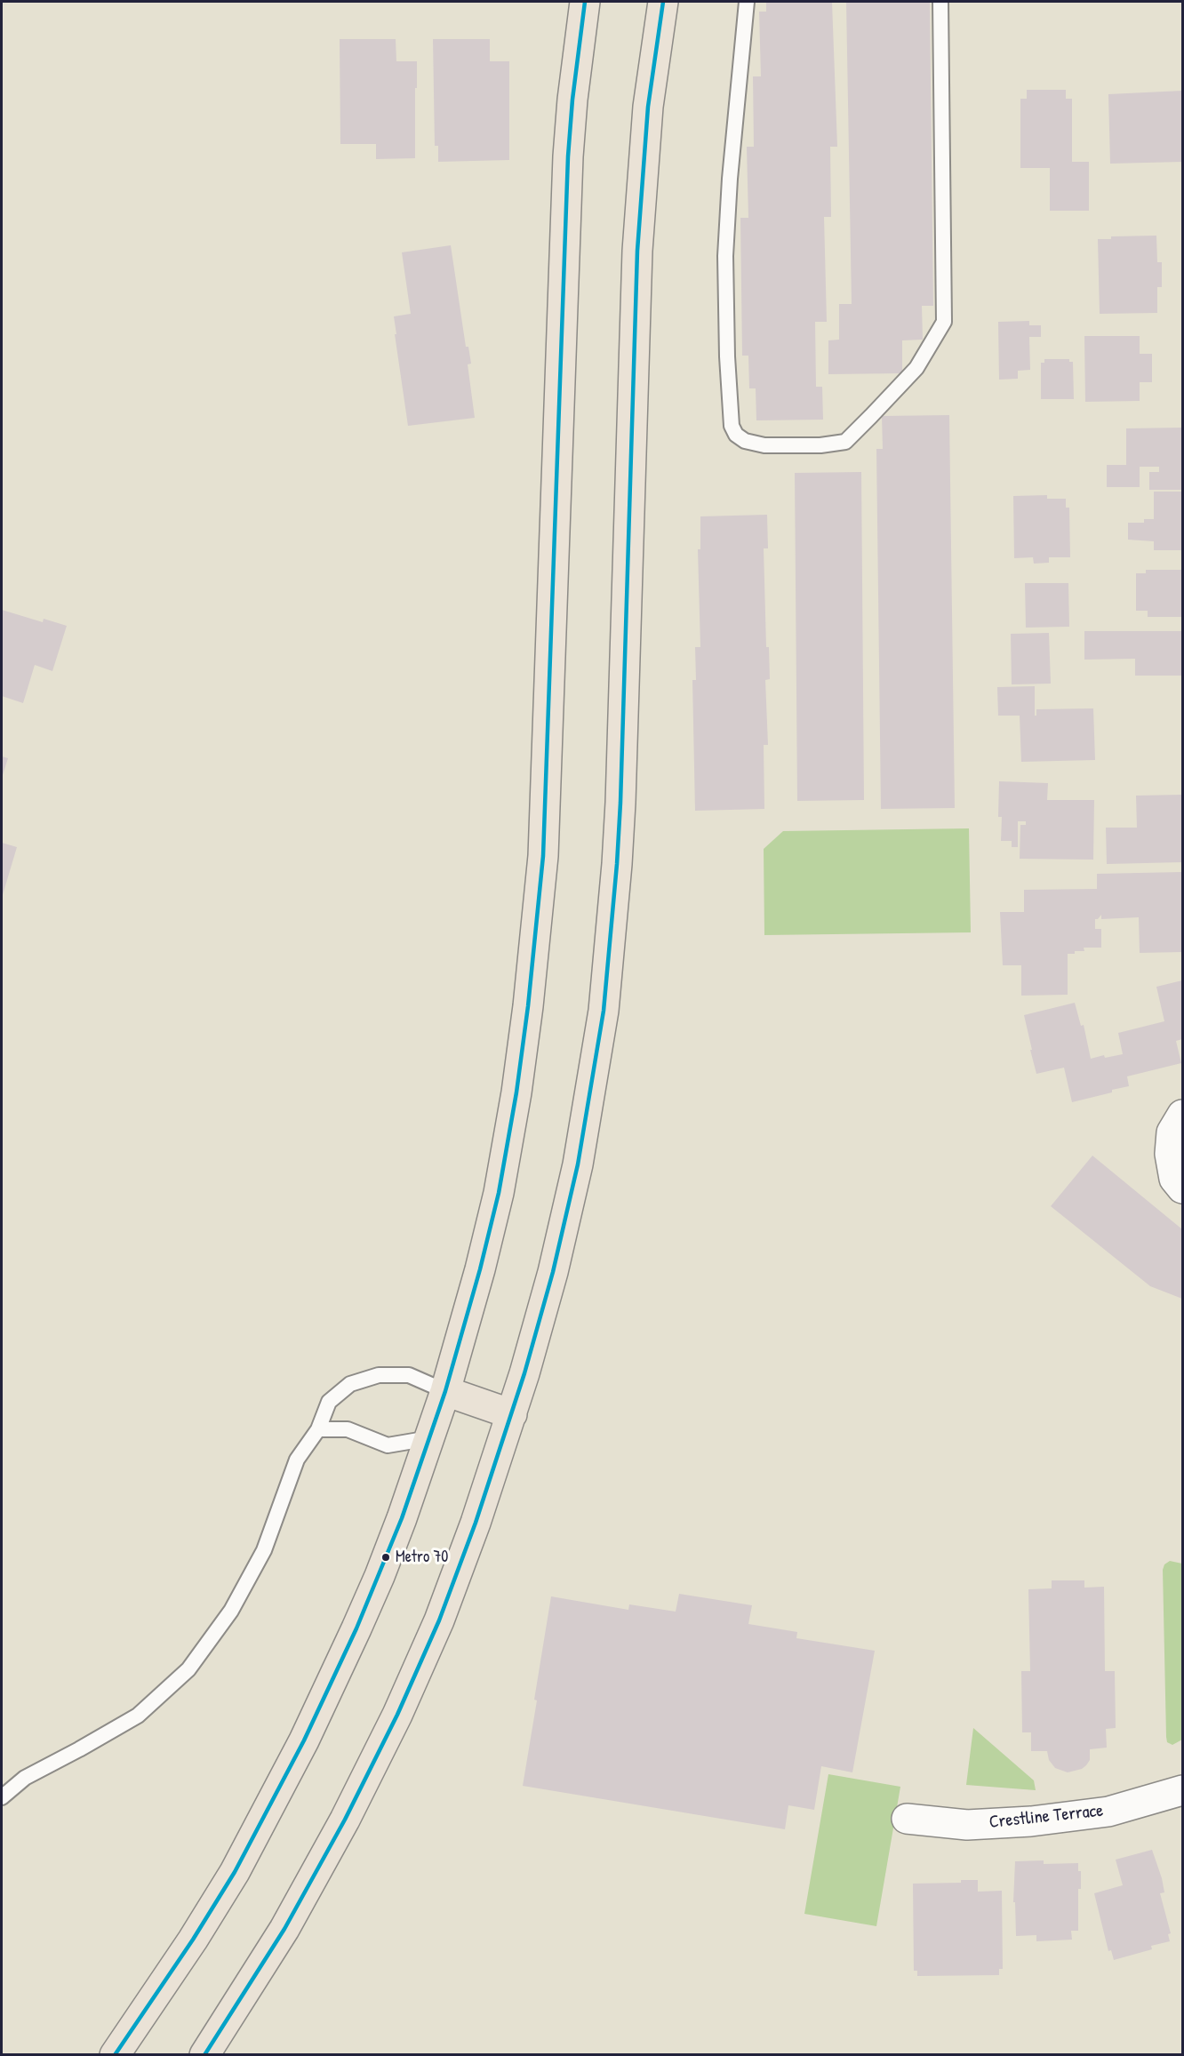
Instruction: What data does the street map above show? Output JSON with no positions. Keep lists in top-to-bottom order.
{
  "streets": {
    "street": ["Crestline Terrace"]
  },
  "places": ["Metro 70"]
}
